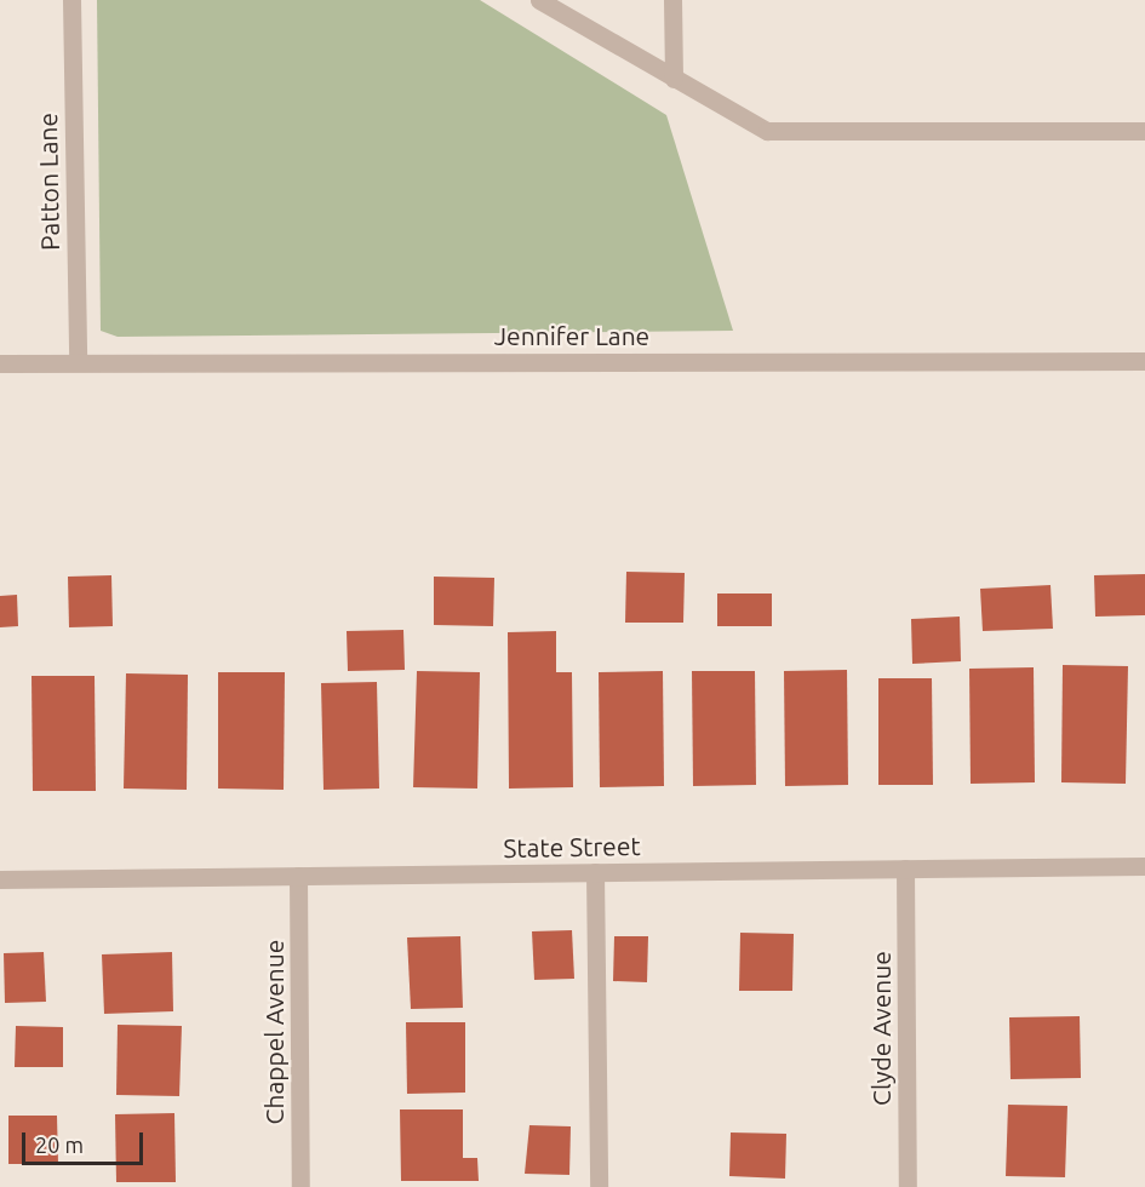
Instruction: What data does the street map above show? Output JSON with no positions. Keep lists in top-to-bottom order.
{
  "streets": {
    "street": [
      "Patton Lane",
      "Jennifer Lane",
      "State Street",
      "Clyde Avenue",
      "Chappel Avenue"
    ]
  },
  "crossings": [
    ["Patton Lane", "Jennifer Lane"],
    ["State Street", "Clyde Avenue"],
    ["State Street", "Chappel Avenue"]
  ],
  "scale_bar": "20 m"
}
